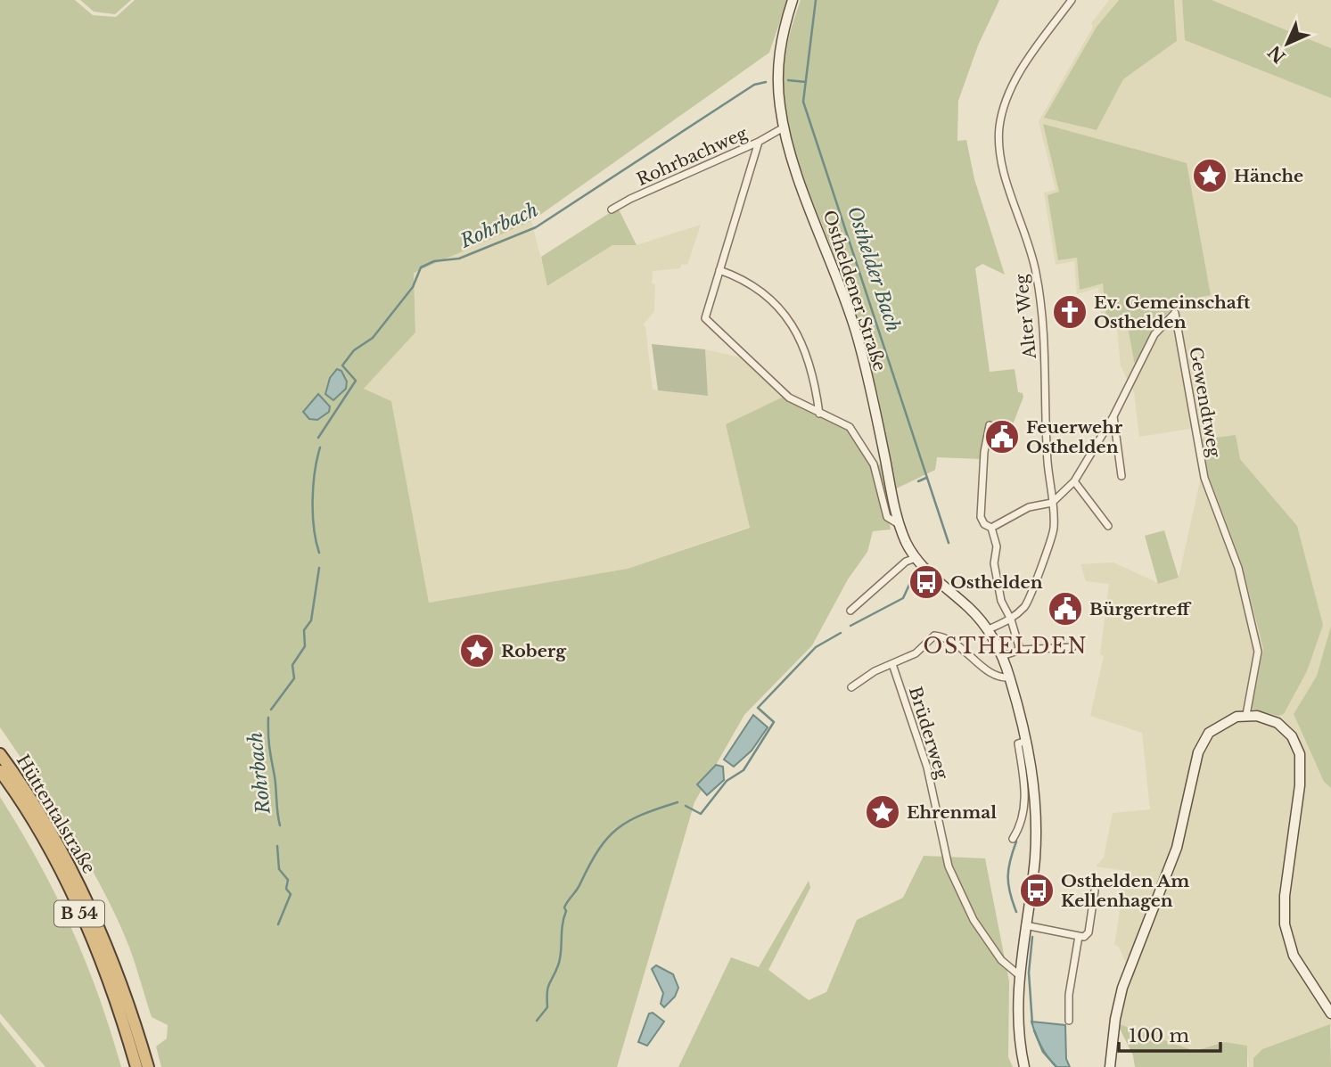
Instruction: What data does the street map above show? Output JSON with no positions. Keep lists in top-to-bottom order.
{
  "streets": {
    "highway": ["Hüttentalstraße", "B 54"],
    "main road": ["Ostheldener Straße"],
    "street": [
      "Rohrbachweg",
      "Alter Weg",
      "Gewendtweg",
      "Brüderweg"
    ]
  },
  "crossings": [
    ["Rohrbachweg", "Ostheldener Straße"],
    ["Ostheldener Straße", "Alter Weg"],
    ["Ostheldener Straße", "Brüderweg"],
    ["Alter Weg", "Gewendtweg"]
  ],
  "districts": ["OSTHELDEN"],
  "water": ["Rohrbach", "Osthelder Bach"],
  "places": {
    "place": ["Hänche", "Roberg", "Ehrenmal"],
    "church": ["Ev. Gemeinschaft Osthelden"],
    "public building": ["Feuerwehr Osthelden", "Bürgertreff"],
    "bus stop": ["Osthelden", "Osthelden Am Kellenhagen"]
  },
  "scale_bar": "100 m",
  "north": "bottom left"
}
